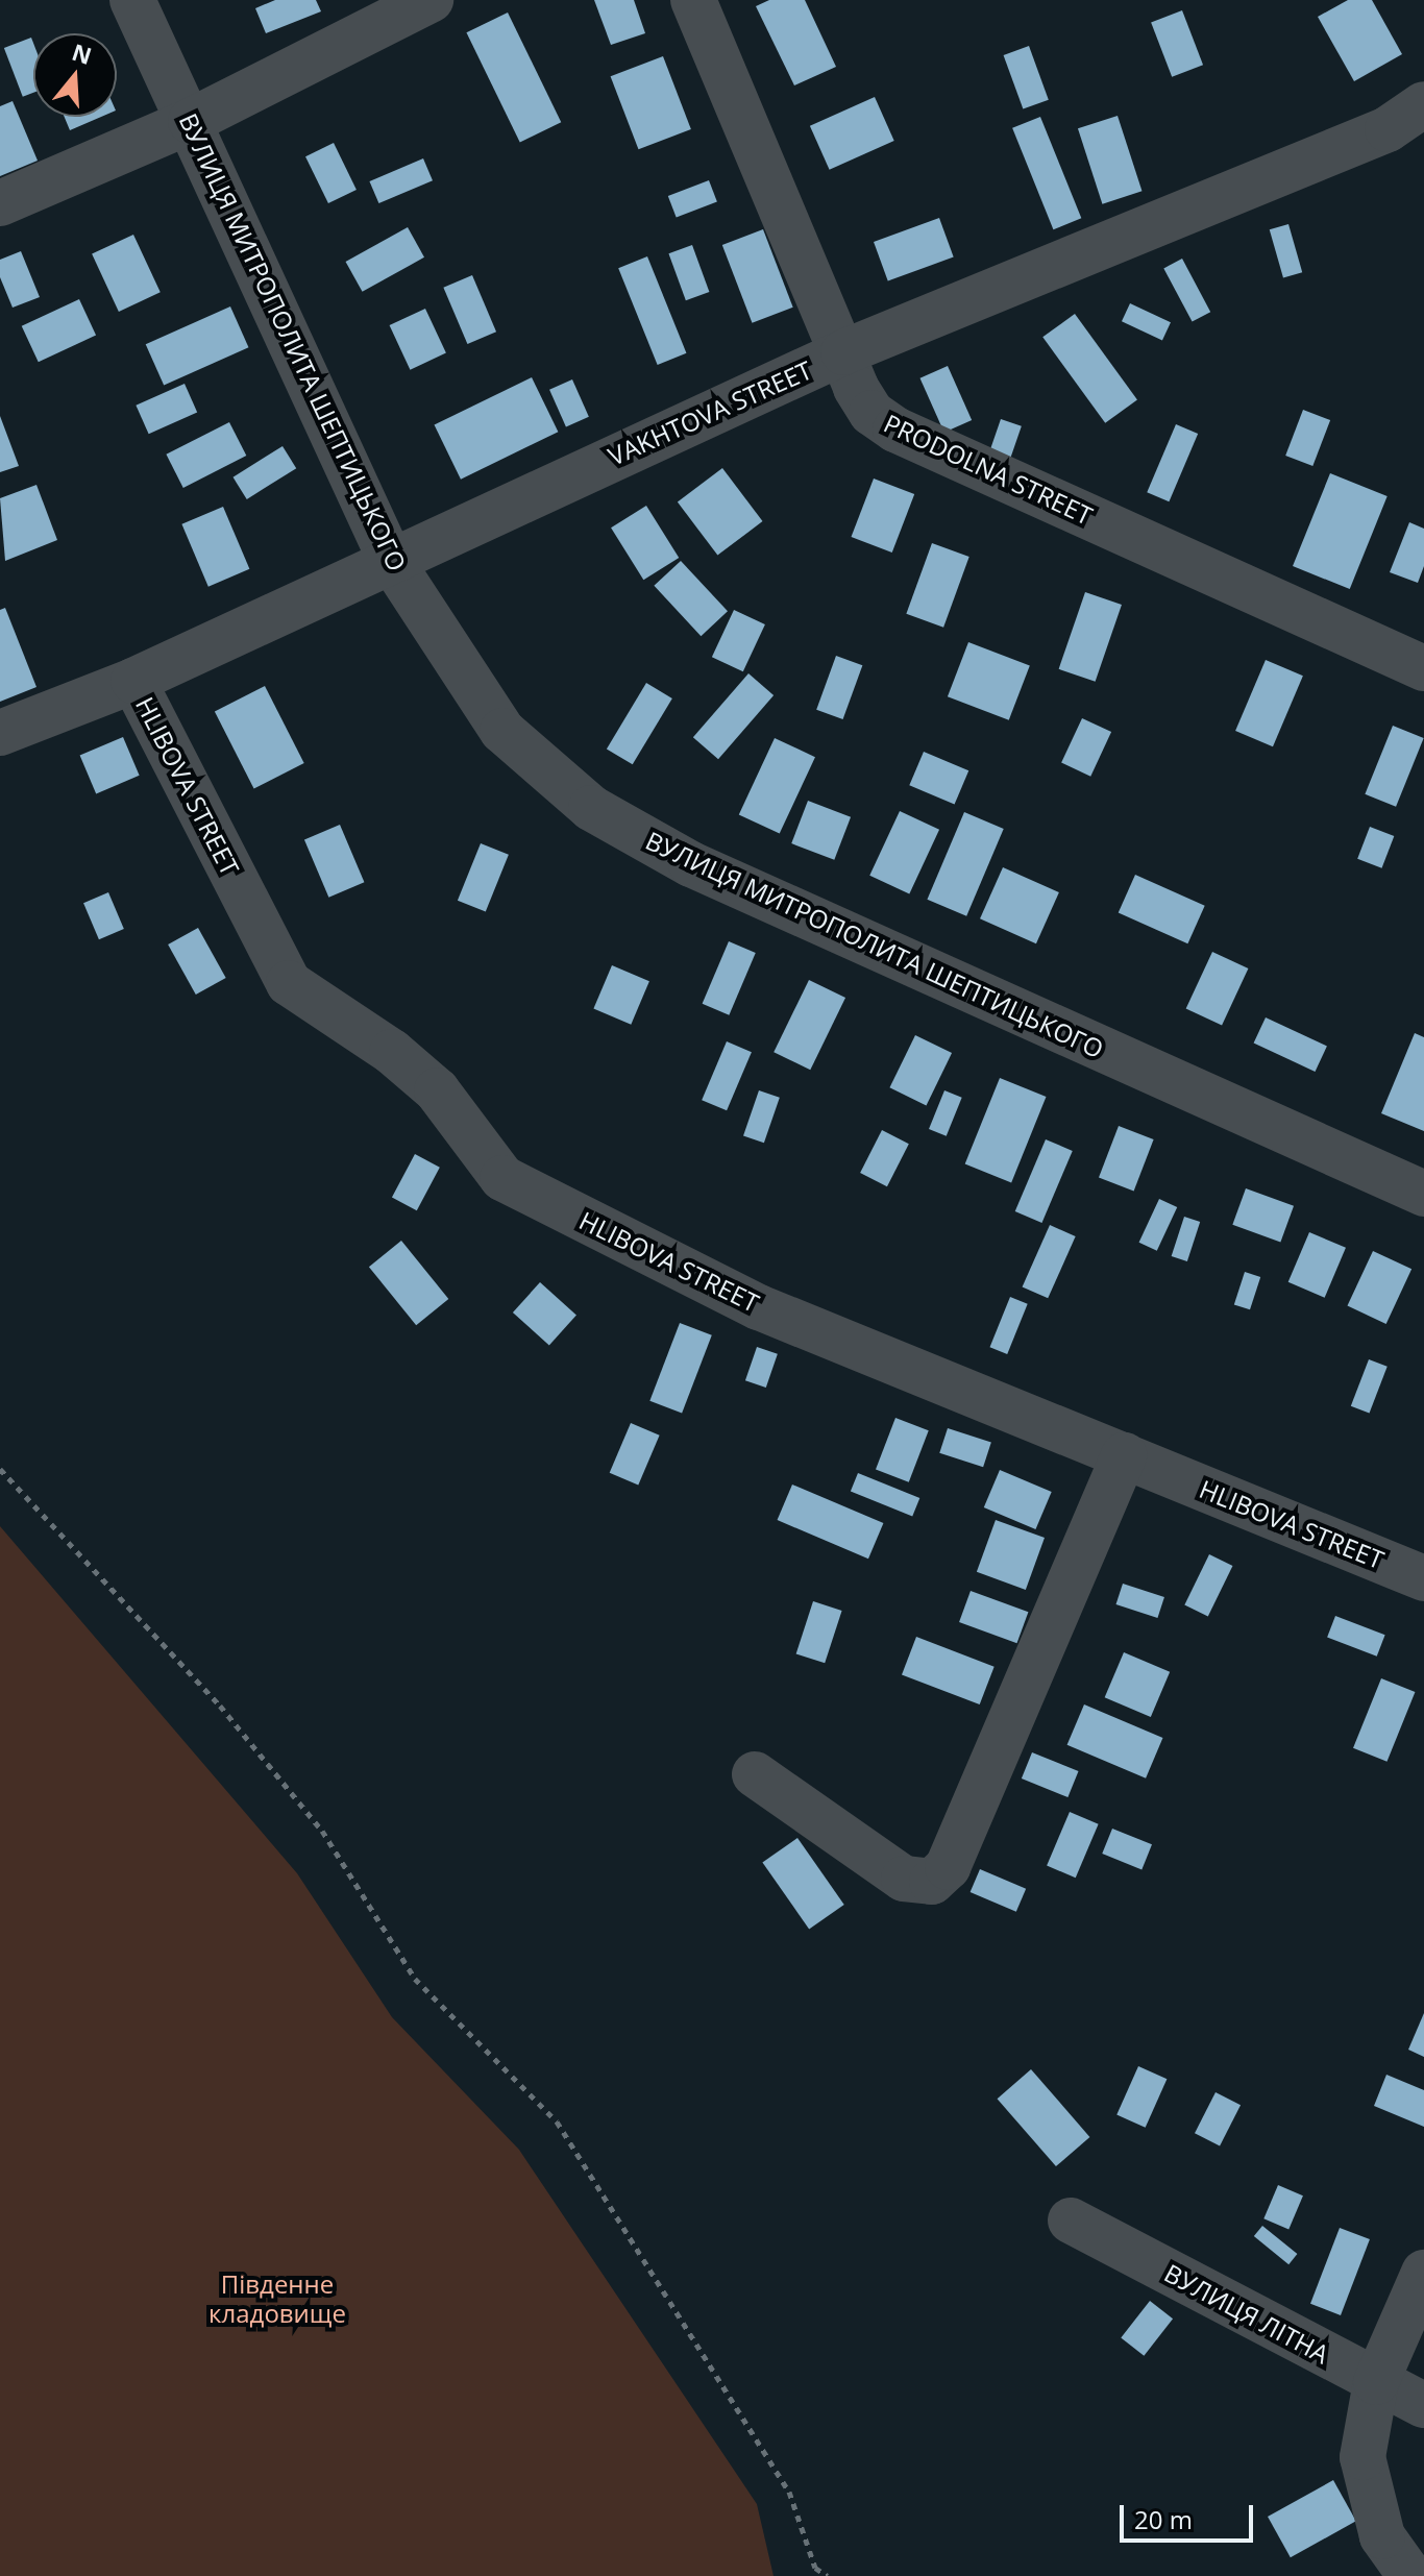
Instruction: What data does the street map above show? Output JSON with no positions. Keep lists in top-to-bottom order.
{
  "streets": {
    "street": [
      "ВУЛИЦЯ МИТРОПОЛИТА ШЕПТИЦЬКОГО",
      "VAKHTOVA STREET",
      "PRODOLNA STREET",
      "HLIBOVA STREET",
      "ВУЛИЦЯ ЛІТНА"
    ]
  },
  "crossings": [
    ["ВУЛИЦЯ МИТРОПОЛИТА ШЕПТИЦЬКОГО", "VAKHTOVA STREET"],
    ["VAKHTOVA STREET", "PRODOLNA STREET"],
    ["VAKHTOVA STREET", "HLIBOVA STREET"]
  ],
  "parks": ["Південне кладовище"],
  "scale_bar": "20 m",
  "north": "top"
}
